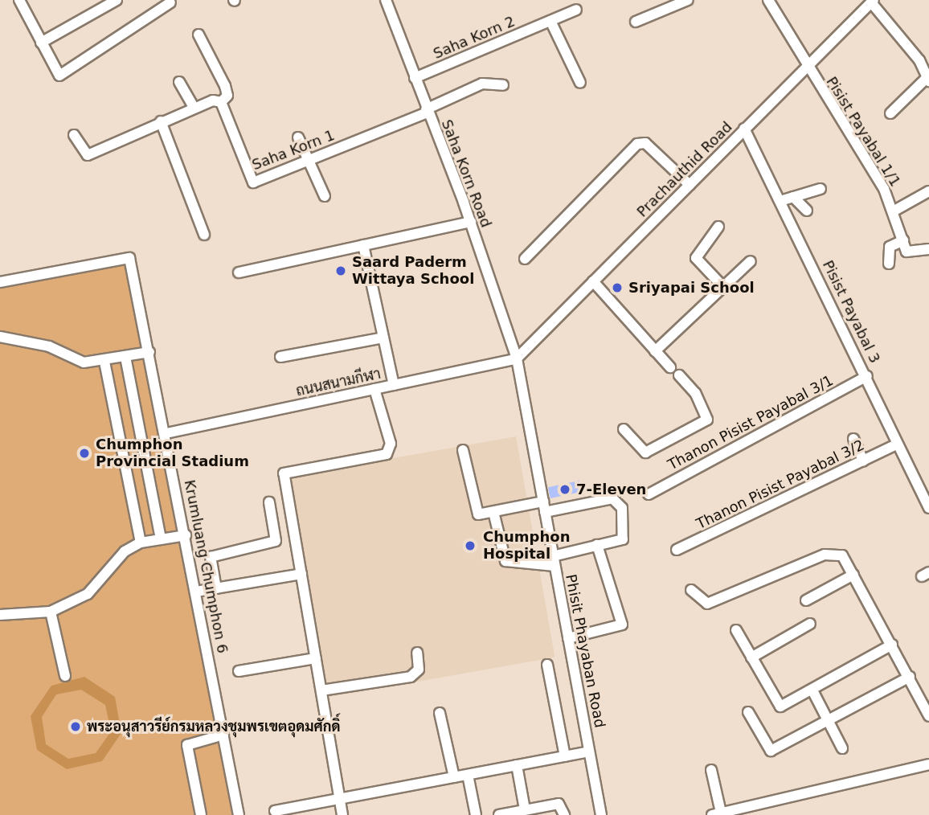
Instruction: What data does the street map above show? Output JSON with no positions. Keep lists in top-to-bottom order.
{
  "streets": {
    "street": [
      "Saha Korn 2",
      "Pisist Payabal 1/1",
      "Saha Korn 1",
      "Prachauthid Road",
      "Saha Korn Road",
      "Pisist Payabal 3",
      "ถนนสนามกีฬา",
      "Thanon Pisist Payabal 3/1",
      "Thanon Pisist Payabal 3/2",
      "Krumluang Chumphon 6",
      "Phisit Phayaban Road"
    ]
  },
  "crossings": [
    ["Saha Korn 2", "Saha Korn Road"],
    ["Pisist Payabal 1/1", "Prachauthid Road"],
    ["Saha Korn 1", "Saha Korn Road"],
    ["Prachauthid Road", "Saha Korn Road"],
    ["Prachauthid Road", "Pisist Payabal 3"],
    ["Prachauthid Road", "ถนนสนามกีฬา"],
    ["Prachauthid Road", "Phisit Phayaban Road"],
    ["Saha Korn Road", "ถนนสนามกีฬา"],
    ["Saha Korn Road", "Phisit Phayaban Road"],
    ["Pisist Payabal 3", "Thanon Pisist Payabal 3/1"],
    ["Pisist Payabal 3", "Thanon Pisist Payabal 3/2"],
    ["ถนนสนามกีฬา", "Krumluang Chumphon 6"],
    ["ถนนสนามกีฬา", "Phisit Phayaban Road"]
  ],
  "places": [
    "Saard Paderm Wittaya School",
    "Sriyapai School",
    "Chumphon Provincial Stadium",
    "7-Eleven",
    "Chumphon Hospital",
    "พระอนุสาวรีย์กรมหลวงชุมพรเขตอุดมศักดิ์"
  ]
}
